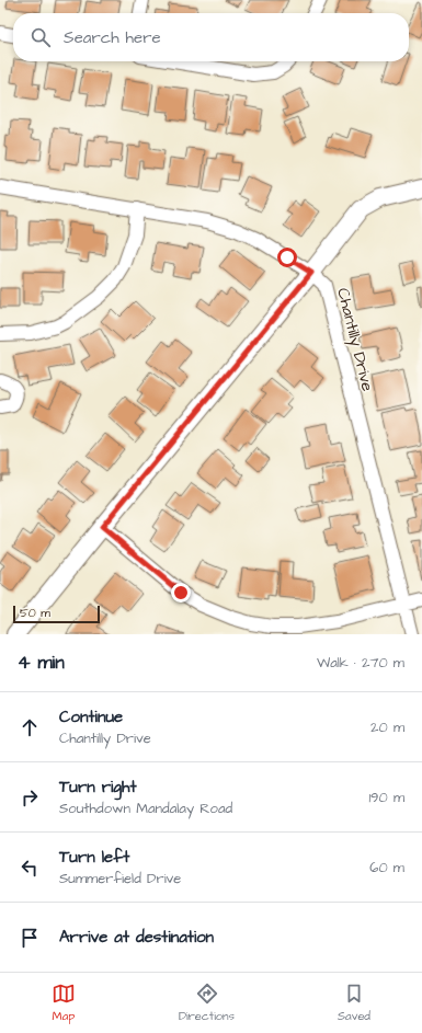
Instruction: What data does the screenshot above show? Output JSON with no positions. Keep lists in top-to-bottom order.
{
  "streets": {
    "street": ["Chantilly Drive"]
  },
  "scale_bar": "50 m",
  "page": {
    "search": "Search here",
    "scale": "50 m",
    "heading": ["4 min", "Walk · 270 m"],
    "list": [
      ["Continue", "Chantilly Drive", "20 m"],
      ["Turn right", "Southdown Mandalay Road", "190 m"],
      ["Turn left", "Summerfield Drive", "60 m"],
      "Arrive at destination"
    ],
    "nav": ["Map", "Directions", "Saved"]
  }
}
